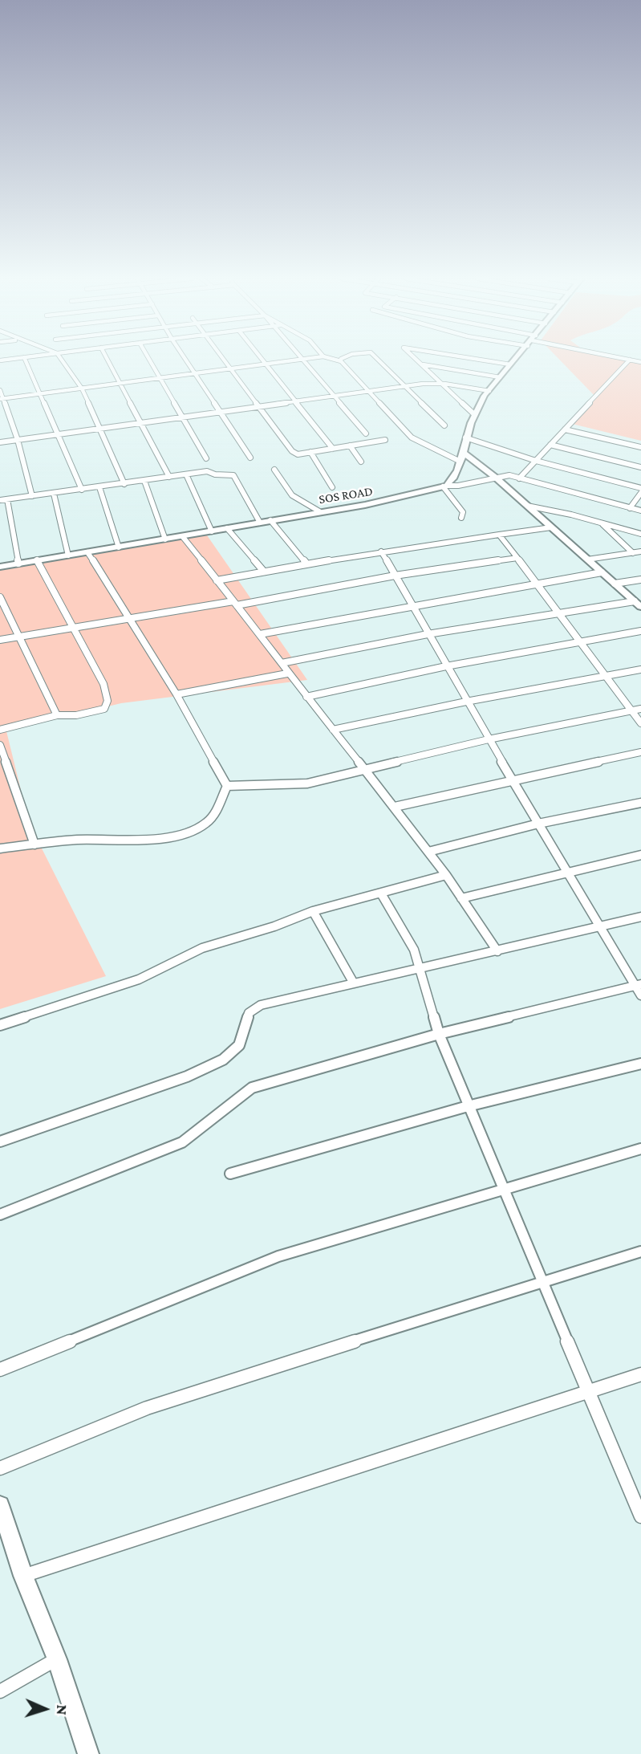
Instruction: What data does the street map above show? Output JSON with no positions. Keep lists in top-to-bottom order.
{
  "streets": {
    "street": ["SOS ROAD"]
  },
  "north": "right"
}
